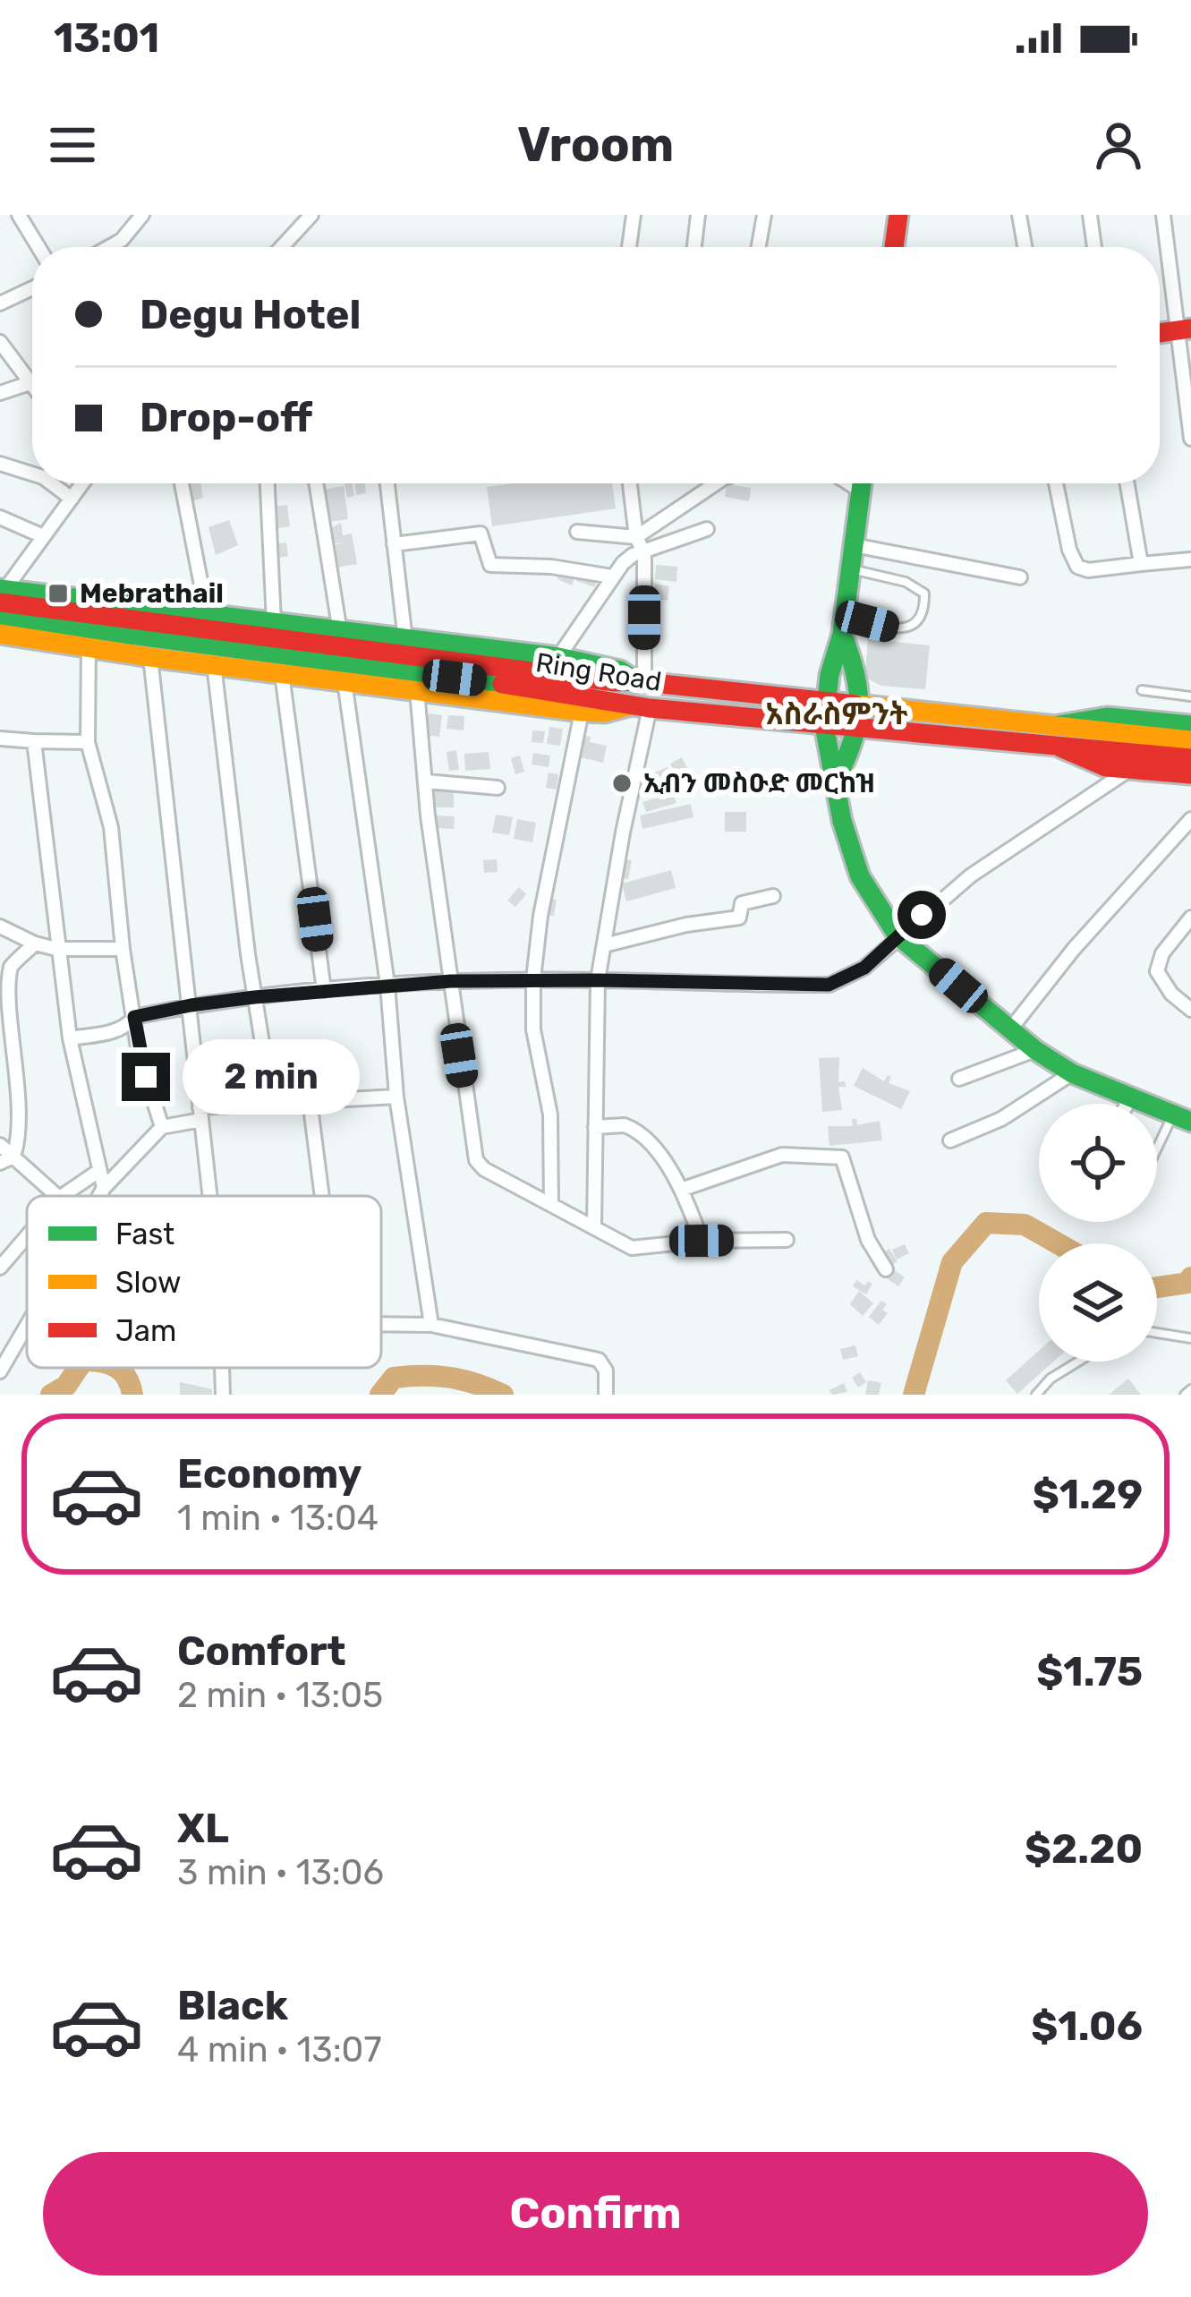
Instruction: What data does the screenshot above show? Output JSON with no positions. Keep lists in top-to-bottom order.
{
  "streets": {
    "main road": ["Ring Road"]
  },
  "districts": ["አስራስምንት"],
  "places": {
    "transit": ["Mebrathail"],
    "other": ["ኢብን መስዑድ መርከዝ"]
  },
  "legend": ["Fast", "Slow", "Jam"],
  "page": {
    "status": "13:01",
    "header": "Vroom",
    "banner": ["Degu Hotel", "Drop-off"],
    "bubble": "2 min",
    "list": [
      {
        "name": "Economy",
        "note": "1 min · 13:04",
        "value": "$1.29"
      },
      {
        "name": "Comfort",
        "note": "2 min · 13:05",
        "value": "$1.75"
      },
      {
        "name": "XL",
        "note": "3 min · 13:06",
        "value": "$2.20"
      },
      {
        "name": "Black",
        "note": "4 min · 13:07",
        "value": "$1.06"
      }
    ],
    "buttons": "Confirm"
  }
}
